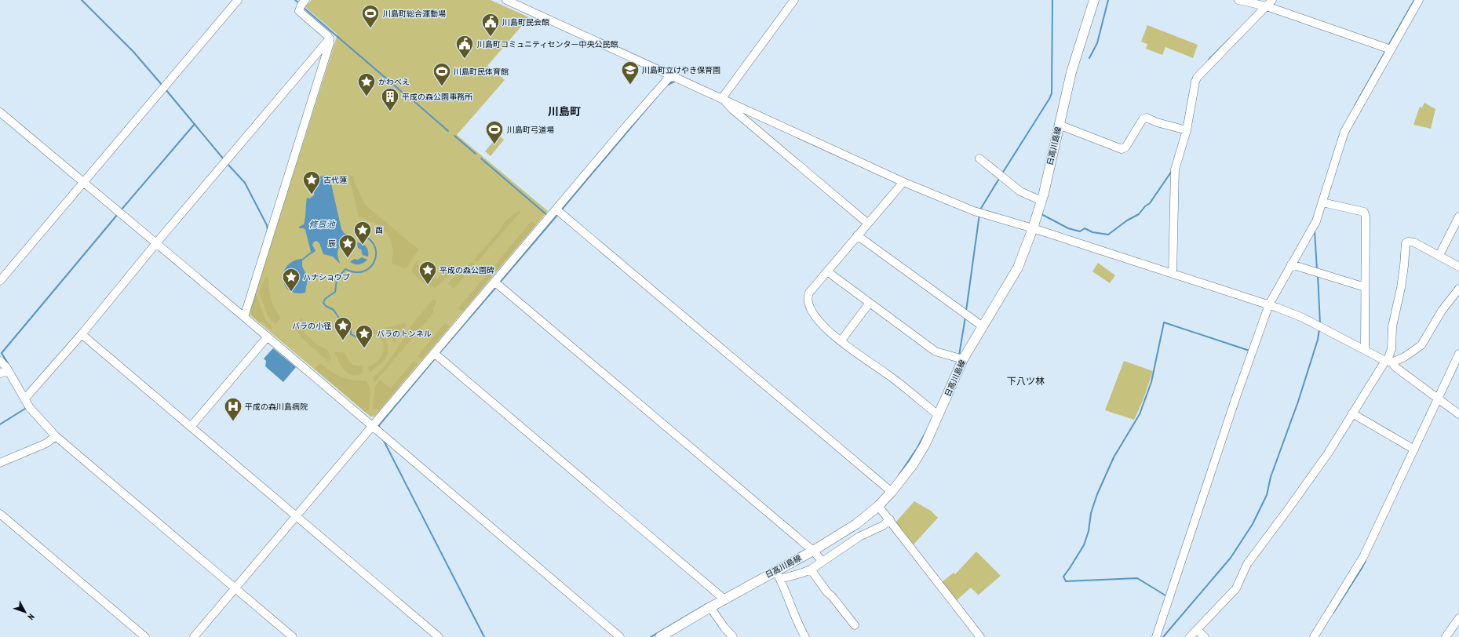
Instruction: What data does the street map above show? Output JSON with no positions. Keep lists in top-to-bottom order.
{
  "streets": {
    "main road": ["日高川島線"]
  },
  "districts": ["川島町", "下八ツ林"],
  "water": ["修景池"],
  "places": {
    "sports": ["川島町総合運動場", "川島町民体育館", "川島町弓道場"],
    "public building": ["川島町民会館", "川島町コミュニティセンター中央公民館"],
    "school or university": ["川島町立けやき保育園"],
    "place": [
      "かわべえ",
      "古代蓮",
      "酉",
      "辰",
      "平成の森公園碑",
      "ハナショウブ",
      "バラの小径",
      "バラのトンネル"
    ],
    "building": ["平成の森公園事務所"],
    "hospital": ["平成の森川島病院"]
  },
  "north": "bottom right"
}
